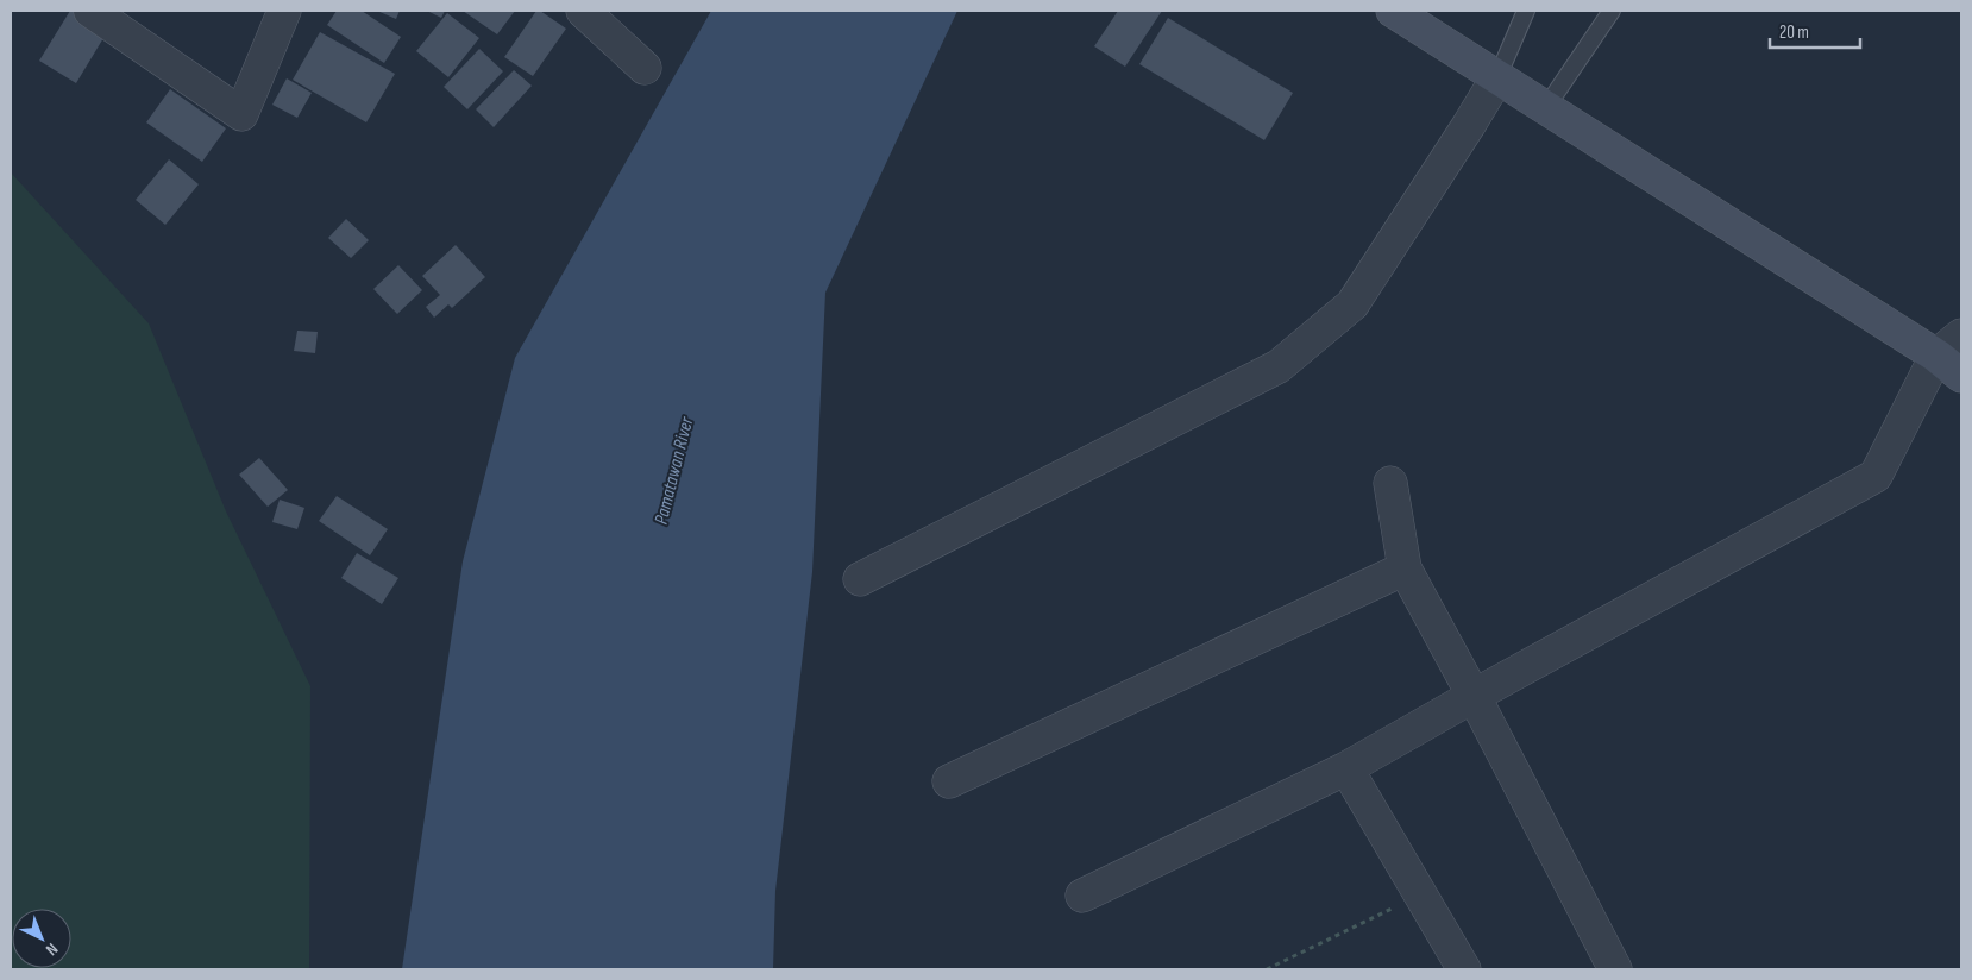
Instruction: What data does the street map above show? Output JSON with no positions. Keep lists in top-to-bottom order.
{
  "water": ["Pamatawan River"],
  "scale_bar": "20 m",
  "north": "bottom right"
}
